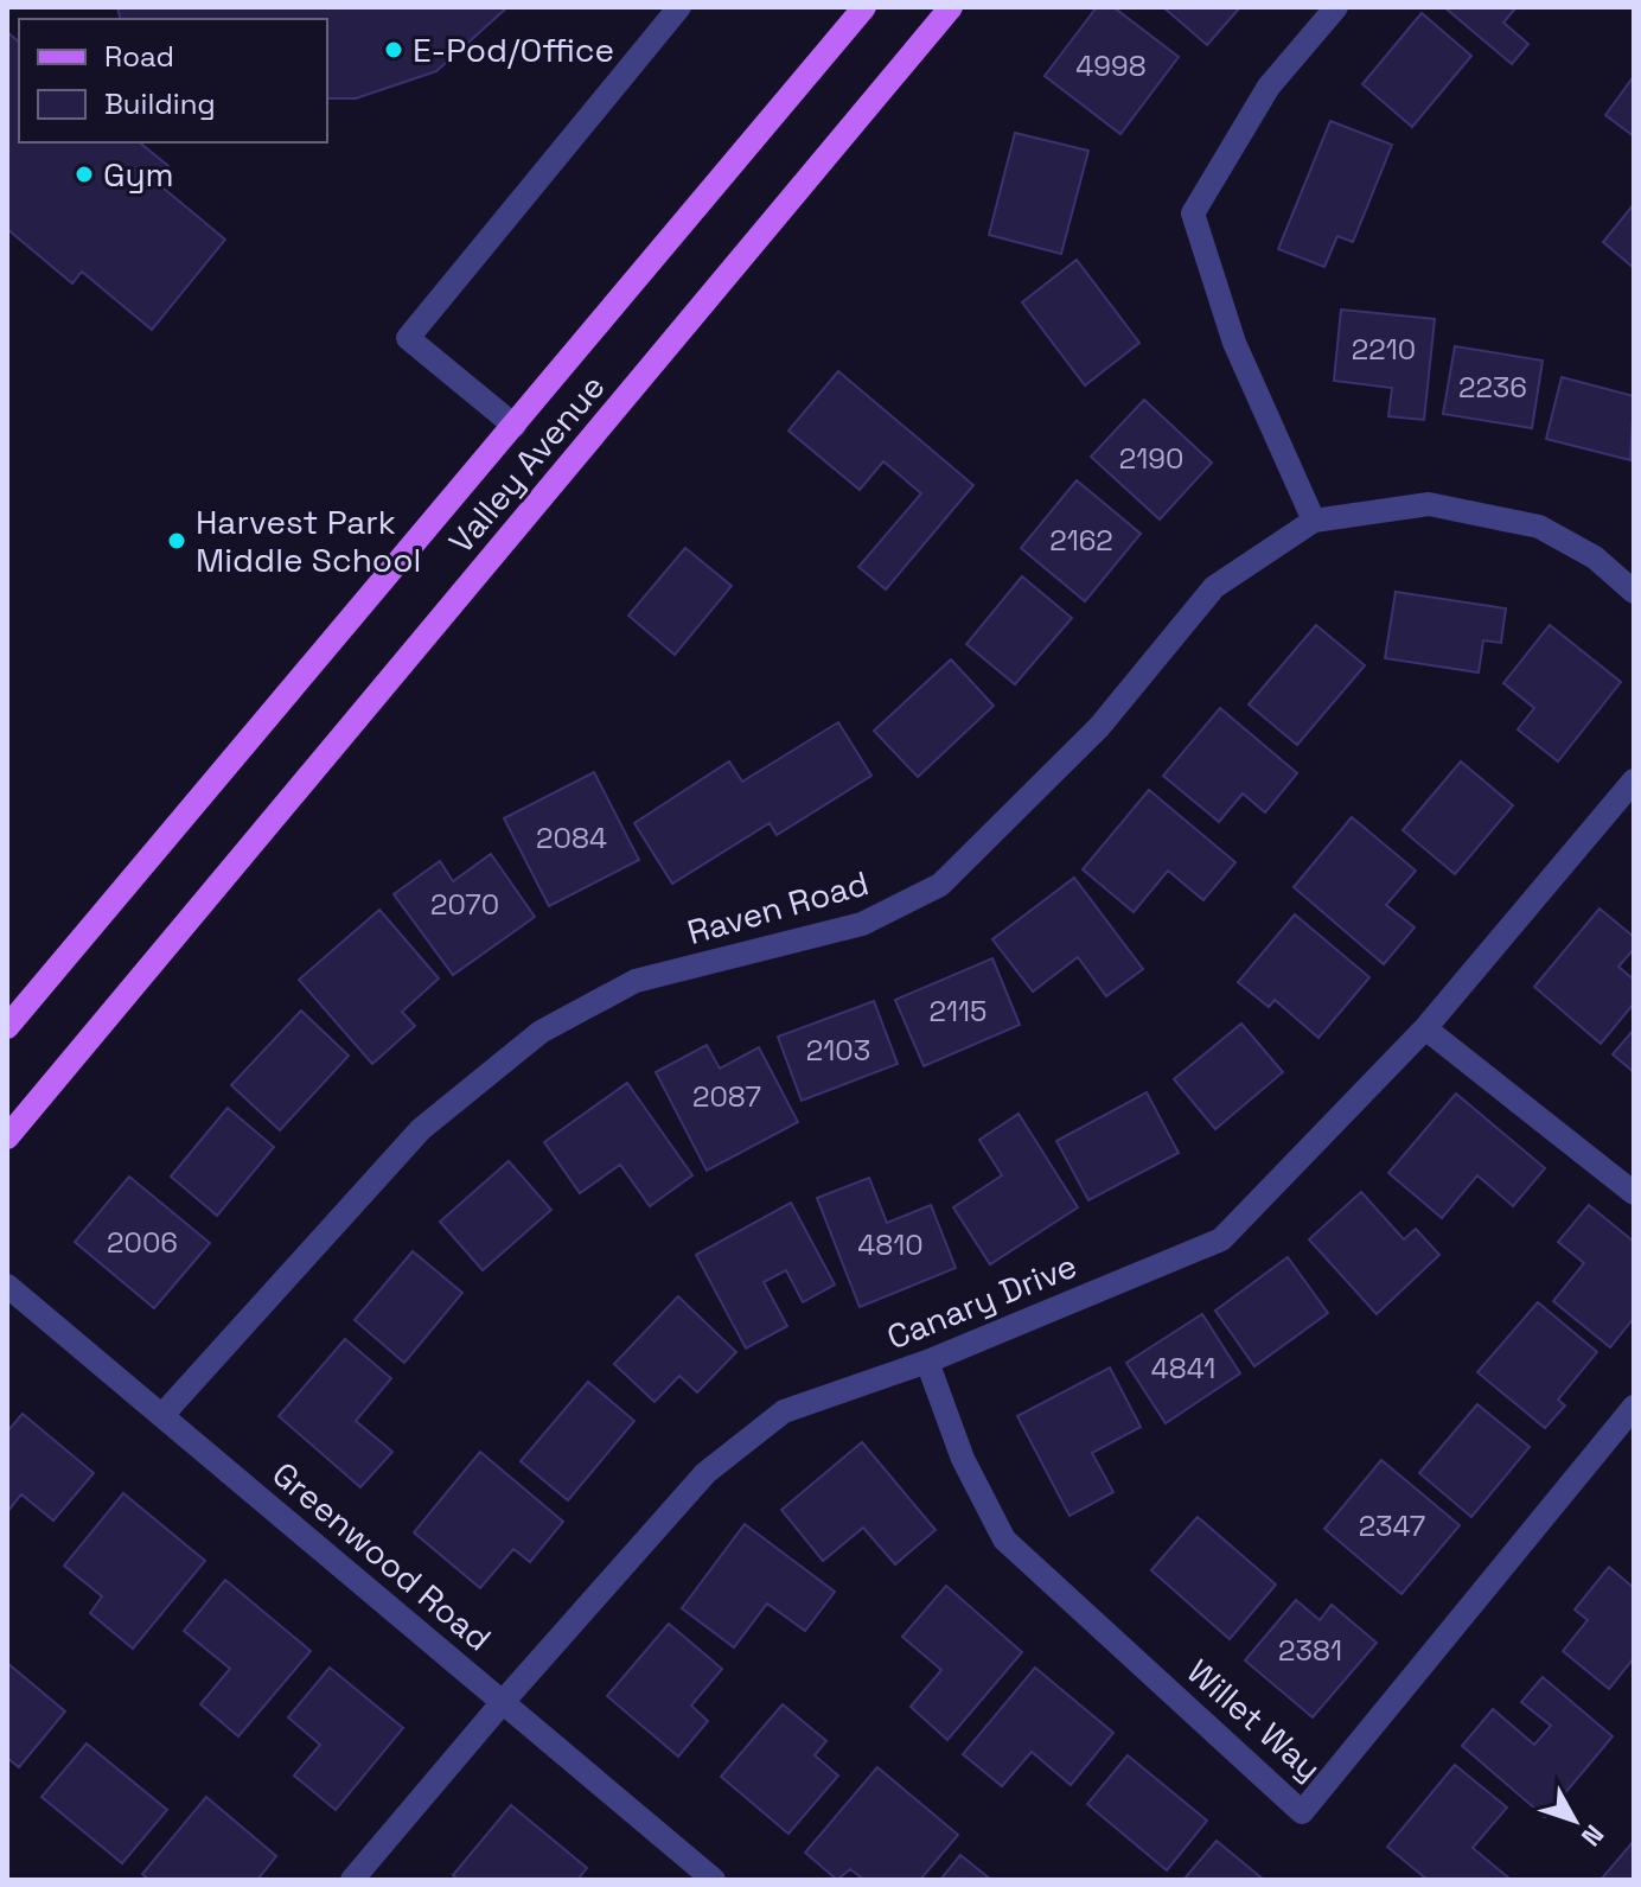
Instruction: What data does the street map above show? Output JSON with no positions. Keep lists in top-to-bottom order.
{
  "streets": {
    "main road": ["Valley Avenue"],
    "street": [
      "Raven Road",
      "Canary Drive",
      "Greenwood Road",
      "Willet Way"
    ]
  },
  "crossings": [
    ["Raven Road", "Greenwood Road"],
    ["Canary Drive", "Greenwood Road"],
    ["Canary Drive", "Willet Way"]
  ],
  "places": ["E-Pod/Office", "Gym", "Harvest Park Middle School"],
  "house_numbers": [
    "4998",
    "2210",
    "2236",
    "2190",
    "2162",
    "2084",
    "2070",
    "2115",
    "2103",
    "2087",
    "2006",
    "4810",
    "4841",
    "2347",
    "2381"
  ],
  "legend": ["Road", "Building"],
  "north": "bottom right"
}
